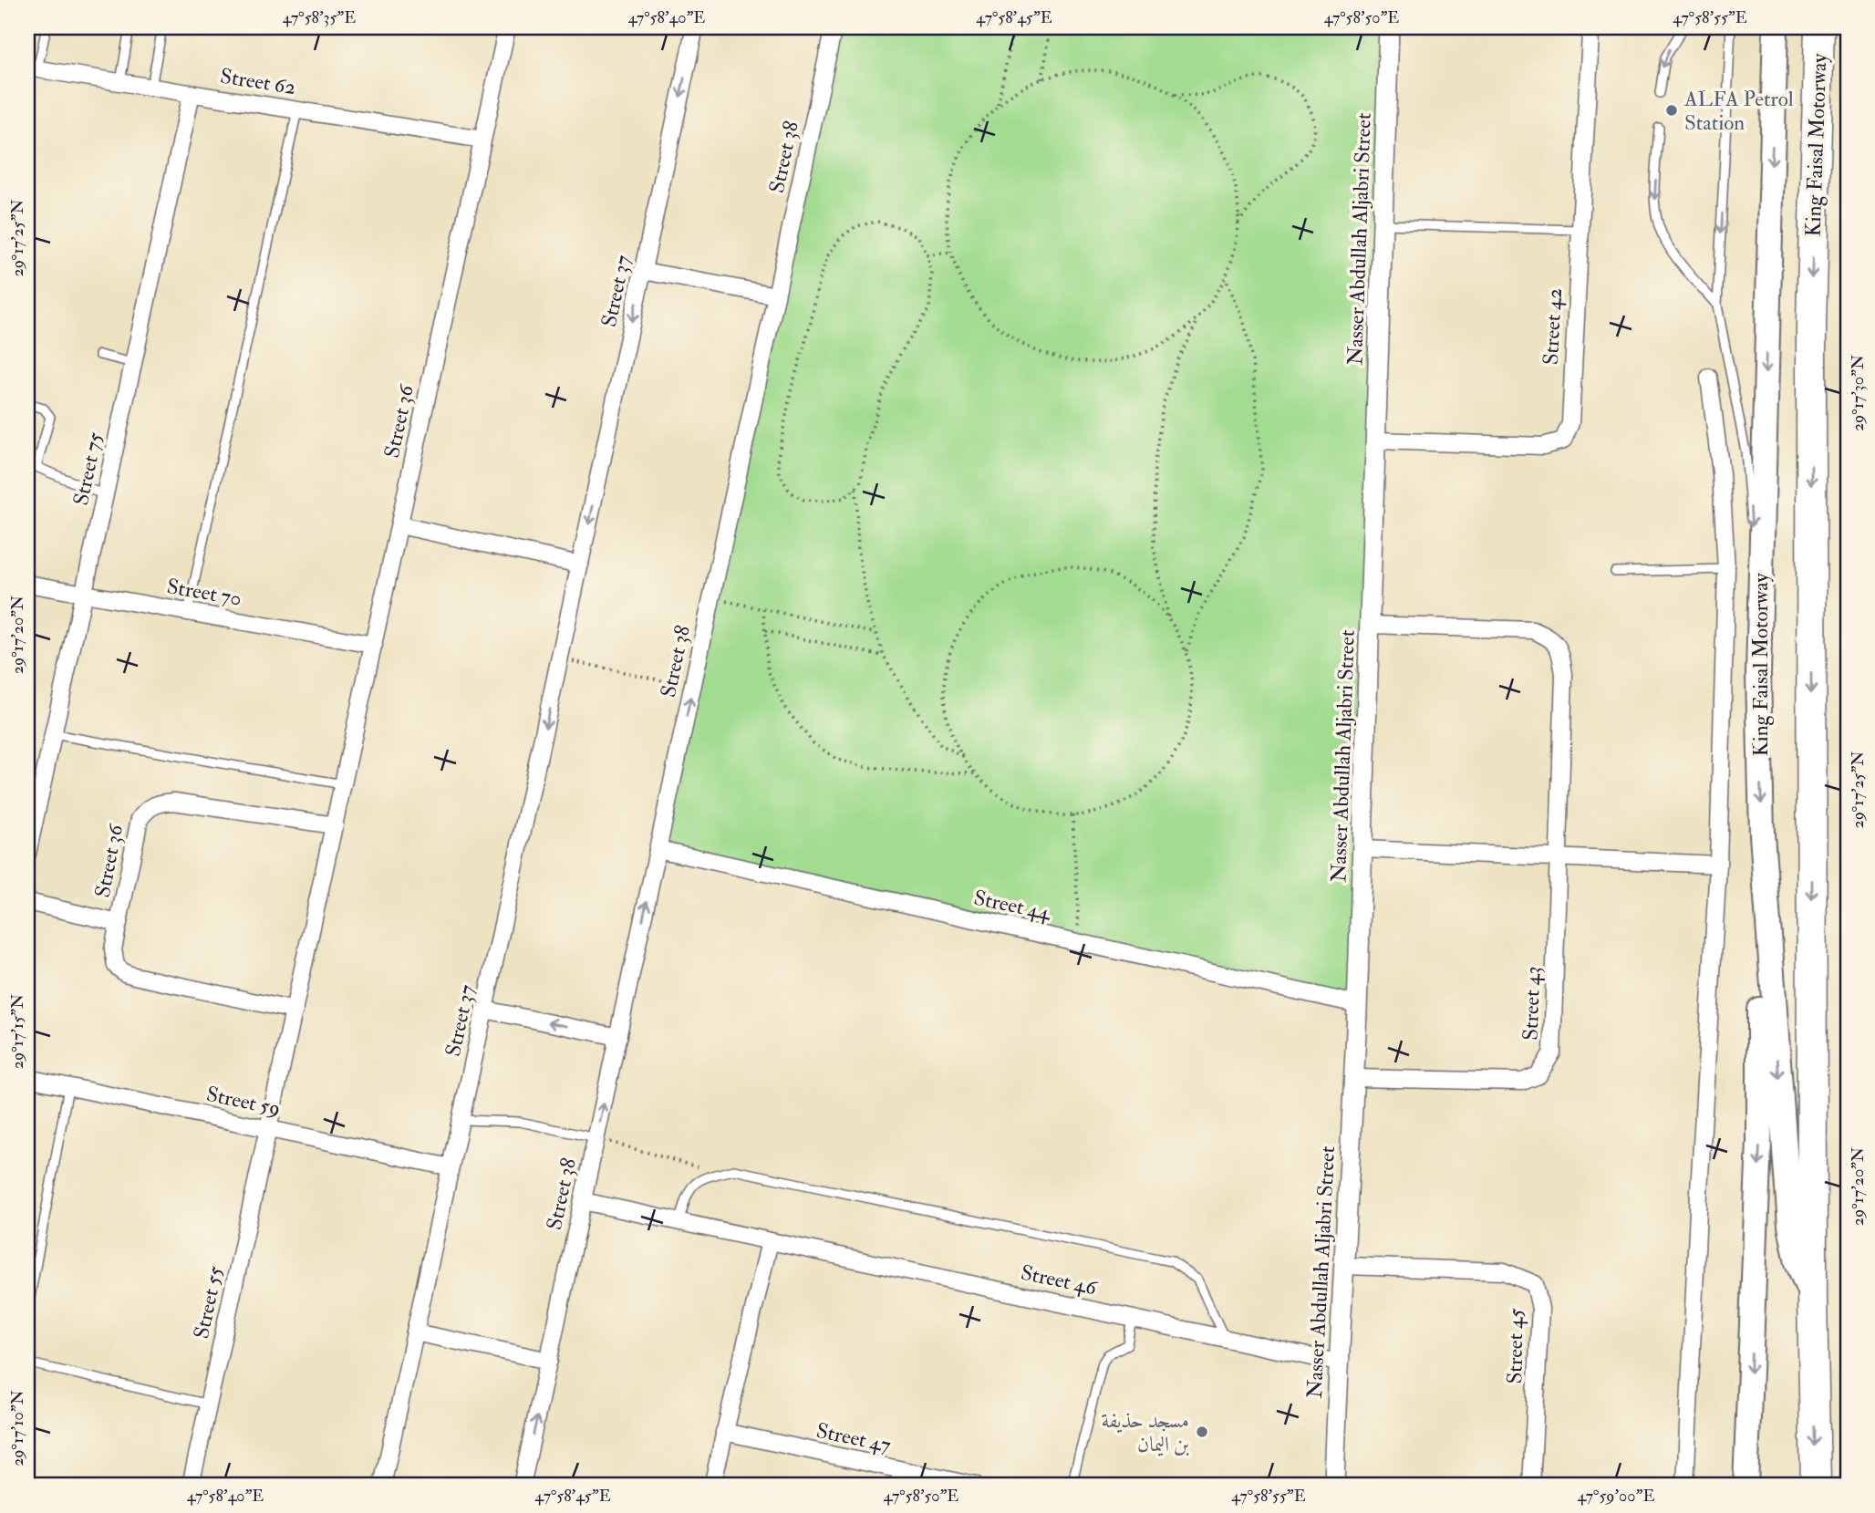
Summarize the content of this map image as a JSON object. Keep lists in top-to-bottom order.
{
  "streets": {
    "highway": ["King Faisal Motorway"],
    "street": [
      "Street 62",
      "Street 38",
      "Nasser Abdullah Aljabri Street",
      "Street 37",
      "Street 42",
      "Street 36",
      "Street 75",
      "Street 70",
      "Street 44",
      "Street 43",
      "Street 59",
      "Street 46",
      "Street 55",
      "Street 45",
      "Street 47"
    ]
  },
  "crossings": [
    ["Street 62", "Street 36"],
    ["Street 62", "Street 75"],
    ["Street 38", "Street 44"],
    ["Street 38", "Street 46"],
    ["Nasser Abdullah Aljabri Street", "Street 42"],
    ["Nasser Abdullah Aljabri Street", "Street 44"],
    ["Nasser Abdullah Aljabri Street", "Street 43"],
    ["Nasser Abdullah Aljabri Street", "Street 46"],
    ["Nasser Abdullah Aljabri Street", "Street 45"],
    ["Street 37", "Street 59"],
    ["Street 36", "Street 70"],
    ["Street 36", "Street 59"],
    ["Street 36", "Street 55"],
    ["Street 75", "Street 70"],
    ["Street 59", "Street 55"]
  ],
  "one_way": ["King Faisal Motorway", "Street 38", "Street 37"],
  "places": ["ALFA Petrol Station", "مسجد حذيفة بن اليمان"],
  "coordinates": [
    "47°58'35\"E",
    "47°58'40\"E",
    "47°58'45\"E",
    "47°58'50\"E",
    "47°58'55\"E",
    "29°17'25\"N",
    "29°17'30\"N",
    "29°17'20\"N",
    "29°17'15\"N",
    "29°17'10\"N",
    "47°59'00\"E"
  ]
}
